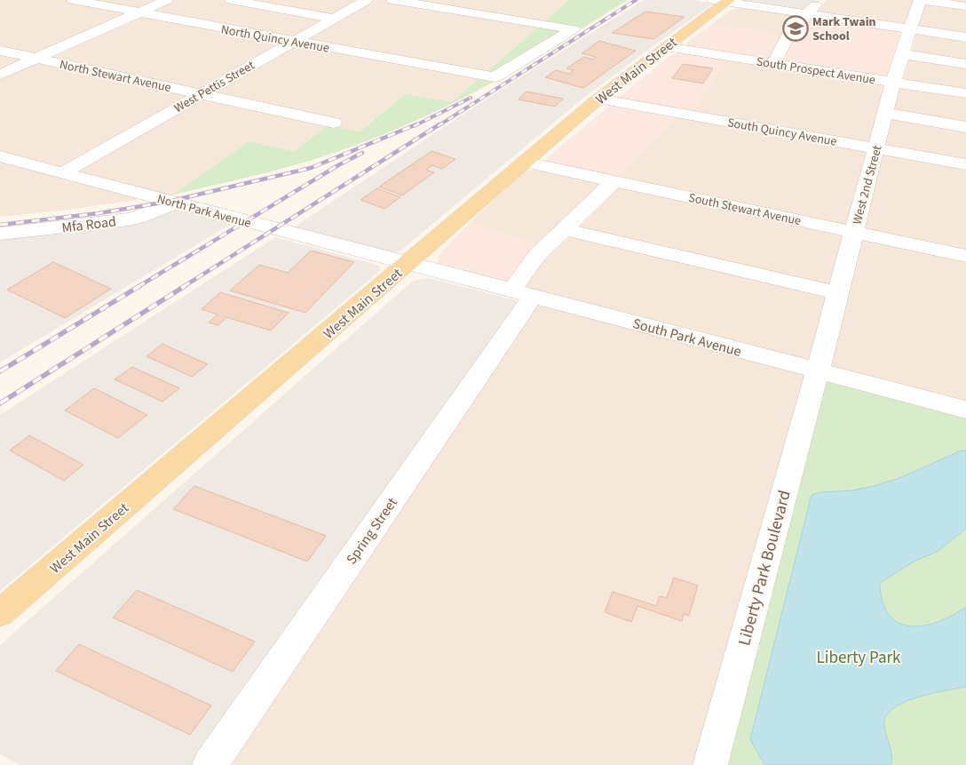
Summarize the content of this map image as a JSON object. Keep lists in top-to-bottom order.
{
  "streets": {
    "main road": ["West Main Street"],
    "street": [
      "North Quincy Avenue",
      "South Prospect Avenue",
      "North Stewart Avenue",
      "West Pettis Street",
      "South Quincy Avenue",
      "West 2nd Street",
      "South Stewart Avenue",
      "North Park Avenue",
      "Mfa Road",
      "South Park Avenue",
      "Spring Street",
      "Liberty Park Boulevard"
    ]
  },
  "crossings": [
    ["North Quincy Avenue", "West Pettis Street"],
    ["West Main Street", "South Prospect Avenue"],
    ["West Main Street", "South Quincy Avenue"],
    ["West Main Street", "South Stewart Avenue"],
    ["West Main Street", "North Park Avenue"],
    ["West Main Street", "South Park Avenue"],
    ["South Prospect Avenue", "West 2nd Street"],
    ["North Stewart Avenue", "West Pettis Street"],
    ["West Pettis Street", "North Park Avenue"],
    ["South Quincy Avenue", "West 2nd Street"],
    ["West 2nd Street", "South Stewart Avenue"],
    ["West 2nd Street", "South Park Avenue"],
    ["West 2nd Street", "Liberty Park Boulevard"],
    ["South Stewart Avenue", "Spring Street"],
    ["North Park Avenue", "Mfa Road"],
    ["North Park Avenue", "South Park Avenue"],
    ["South Park Avenue", "Spring Street"],
    ["South Park Avenue", "Liberty Park Boulevard"]
  ],
  "parks": ["Liberty Park"],
  "places": {
    "school or university": ["Mark Twain School"]
  }
}
